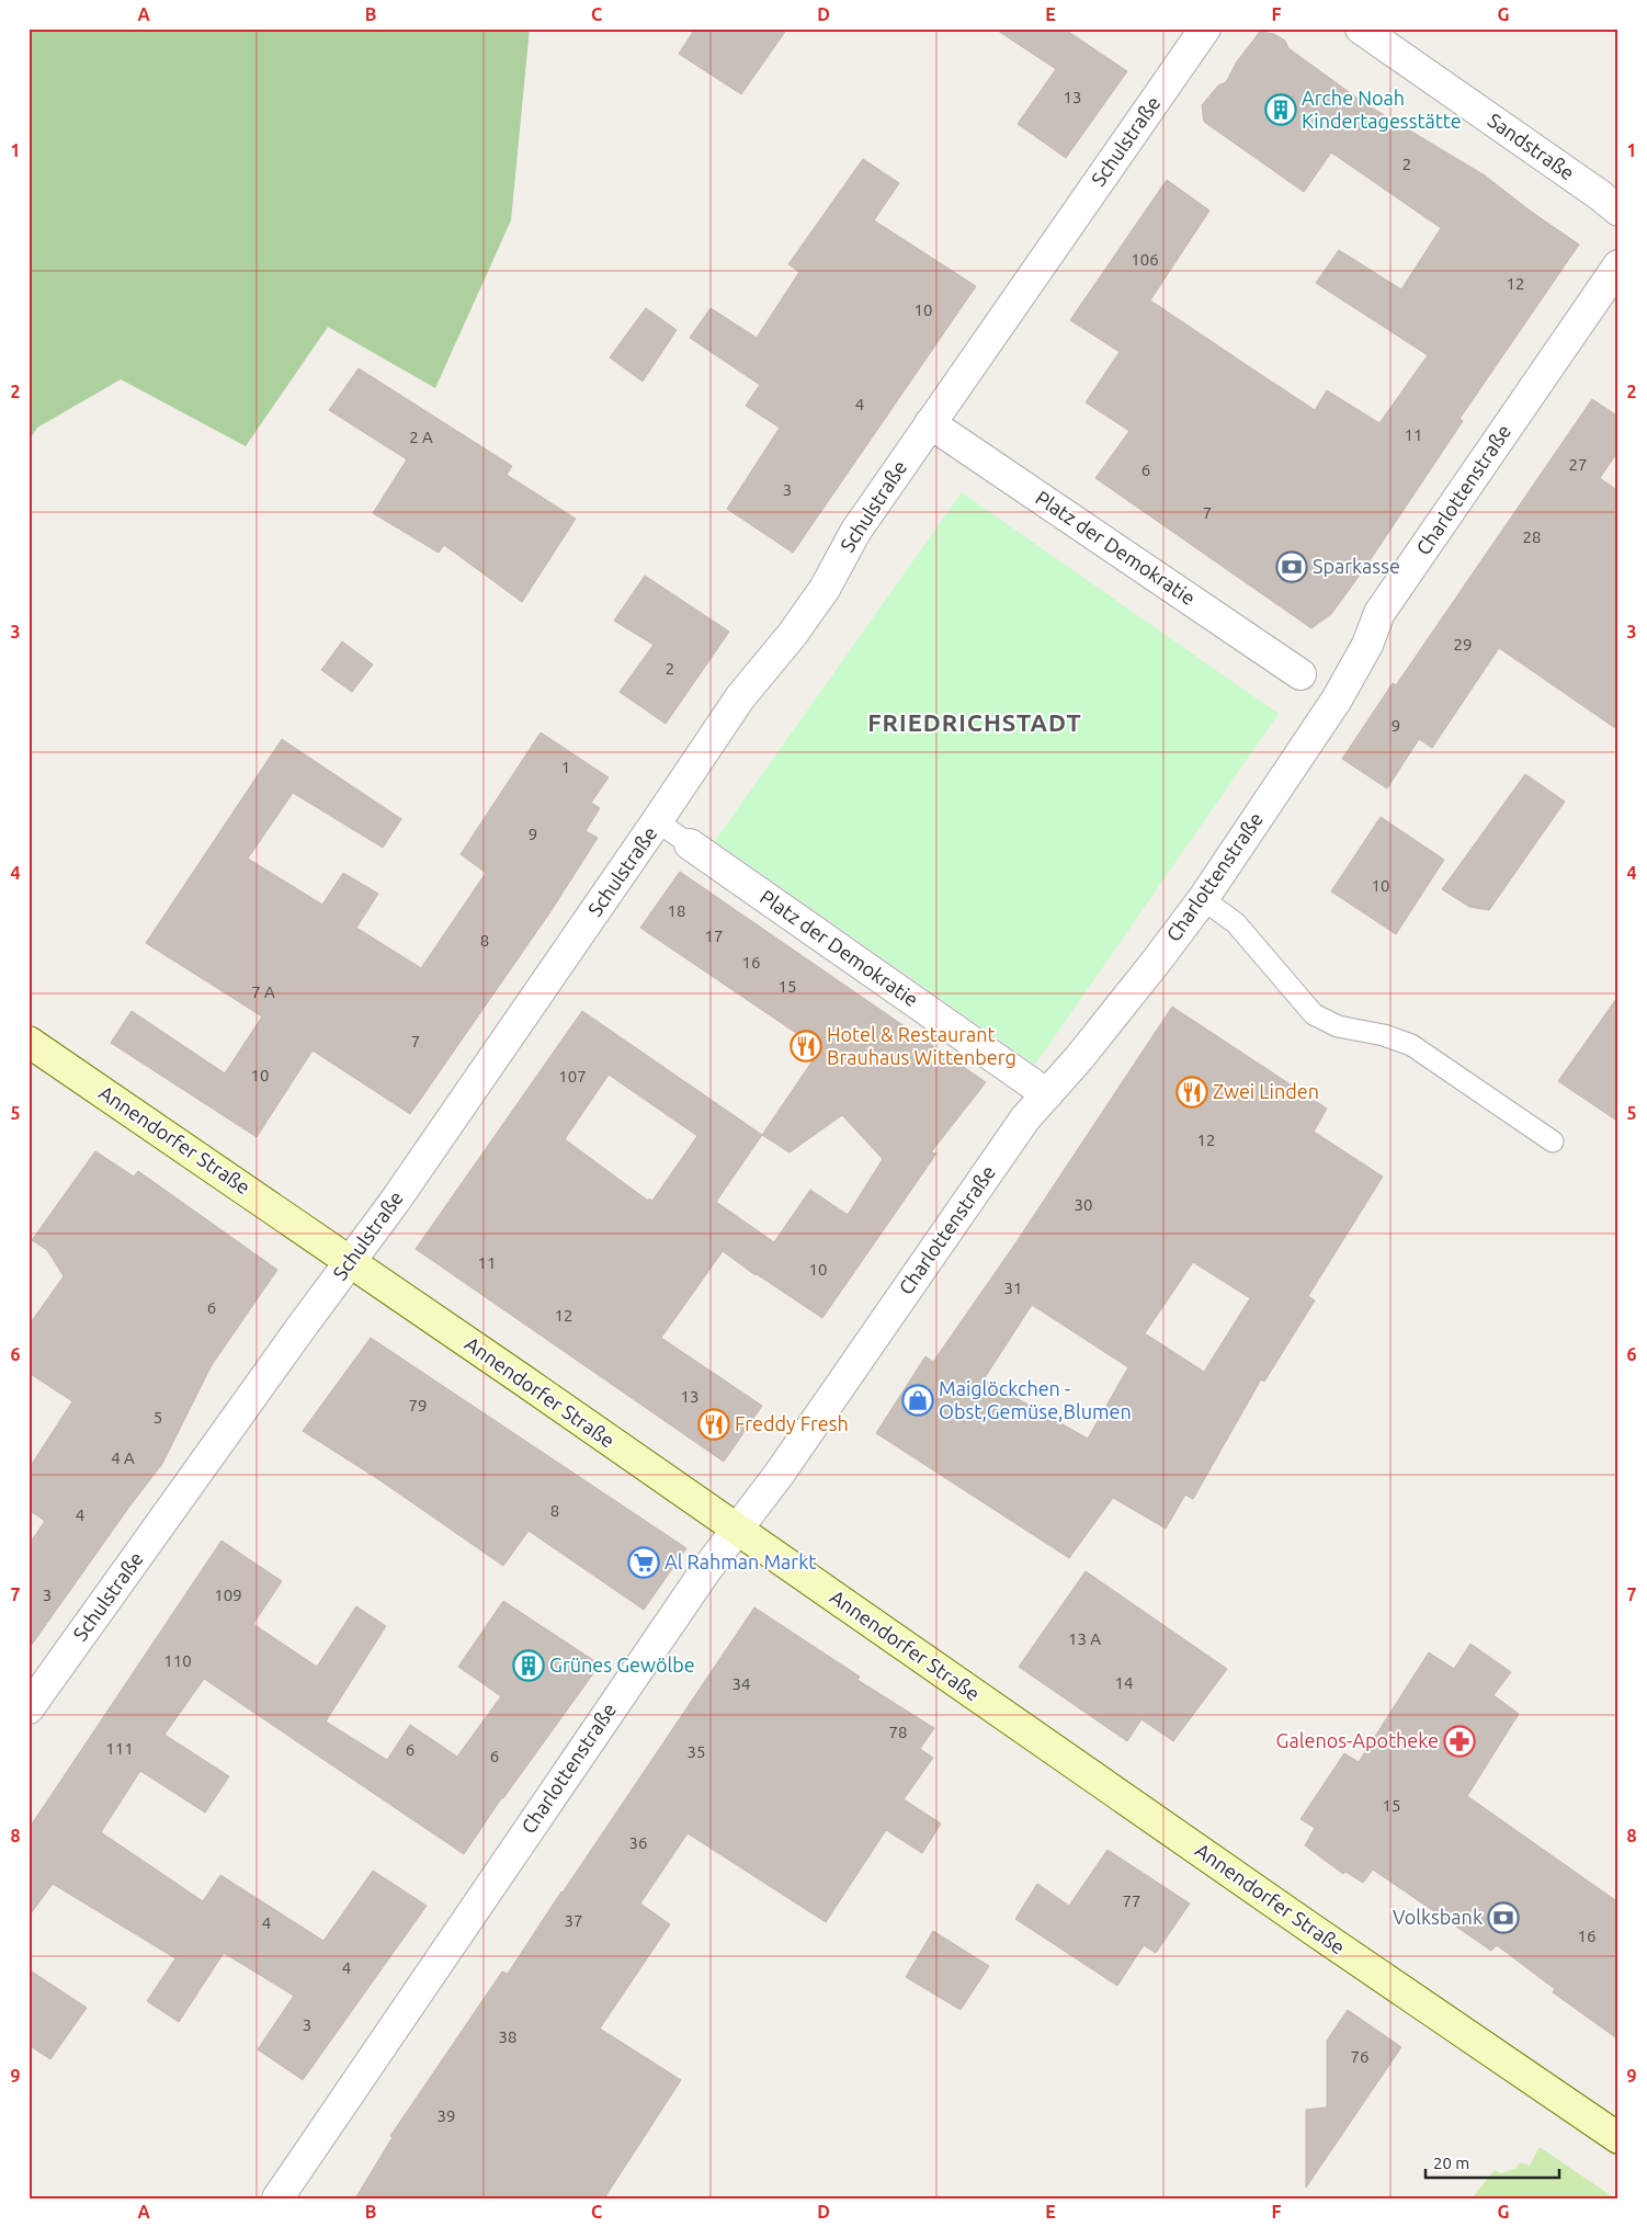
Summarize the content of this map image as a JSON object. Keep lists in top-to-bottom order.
{
  "streets": {
    "main road": ["Annendorfer Straße"],
    "street": [
      "Schulstraße",
      "Sandstraße",
      "Charlottenstraße",
      "Platz der Demokratie"
    ]
  },
  "crossings": [
    ["Schulstraße", "Platz der Demokratie"],
    ["Schulstraße", "Annendorfer Straße"],
    ["Charlottenstraße", "Platz der Demokratie"],
    ["Charlottenstraße", "Annendorfer Straße"]
  ],
  "districts": ["FRIEDRICHSTADT"],
  "places": {
    "building": ["Arche Noah Kindertagesstätte", "Grünes Gewölbe"],
    "bank": ["Sparkasse", "Volksbank"],
    "restaurant": ["Hotel & Restaurant Brauhaus Wittenberg", "Zwei Linden", "Freddy Fresh"],
    "shop": ["Maiglöckchen - Obst,Gemüse,Blumen"],
    "supermarket": ["Al Rahman Markt"],
    "pharmacy": ["Galenos-Apotheke"]
  },
  "house_numbers": [
    "13",
    "2",
    "106",
    "12",
    "10",
    "4",
    "11",
    "2 A",
    "27",
    "6",
    "3",
    "7",
    "28",
    "29",
    "2",
    "9",
    "1",
    "9",
    "10",
    "18",
    "17",
    "8",
    "16",
    "15",
    "7 A",
    "7",
    "10",
    "107",
    "12",
    "30",
    "11",
    "10",
    "31",
    "6",
    "12",
    "13",
    "79",
    "5",
    "4 A",
    "8",
    "4",
    "3",
    "109",
    "13 A",
    "110",
    "14",
    "34",
    "78",
    "111",
    "6",
    "35",
    "6",
    "15",
    "36",
    "77",
    "37",
    "4",
    "16",
    "4",
    "3",
    "38",
    "76",
    "39"
  ],
  "scale_bar": "20 m",
  "grid": {
    "columns": [
      "A",
      "B",
      "C",
      "D",
      "E",
      "F",
      "G"
    ],
    "rows": [
      "1",
      "2",
      "3",
      "4",
      "5",
      "6",
      "7",
      "8",
      "9"
    ]
  }
}
